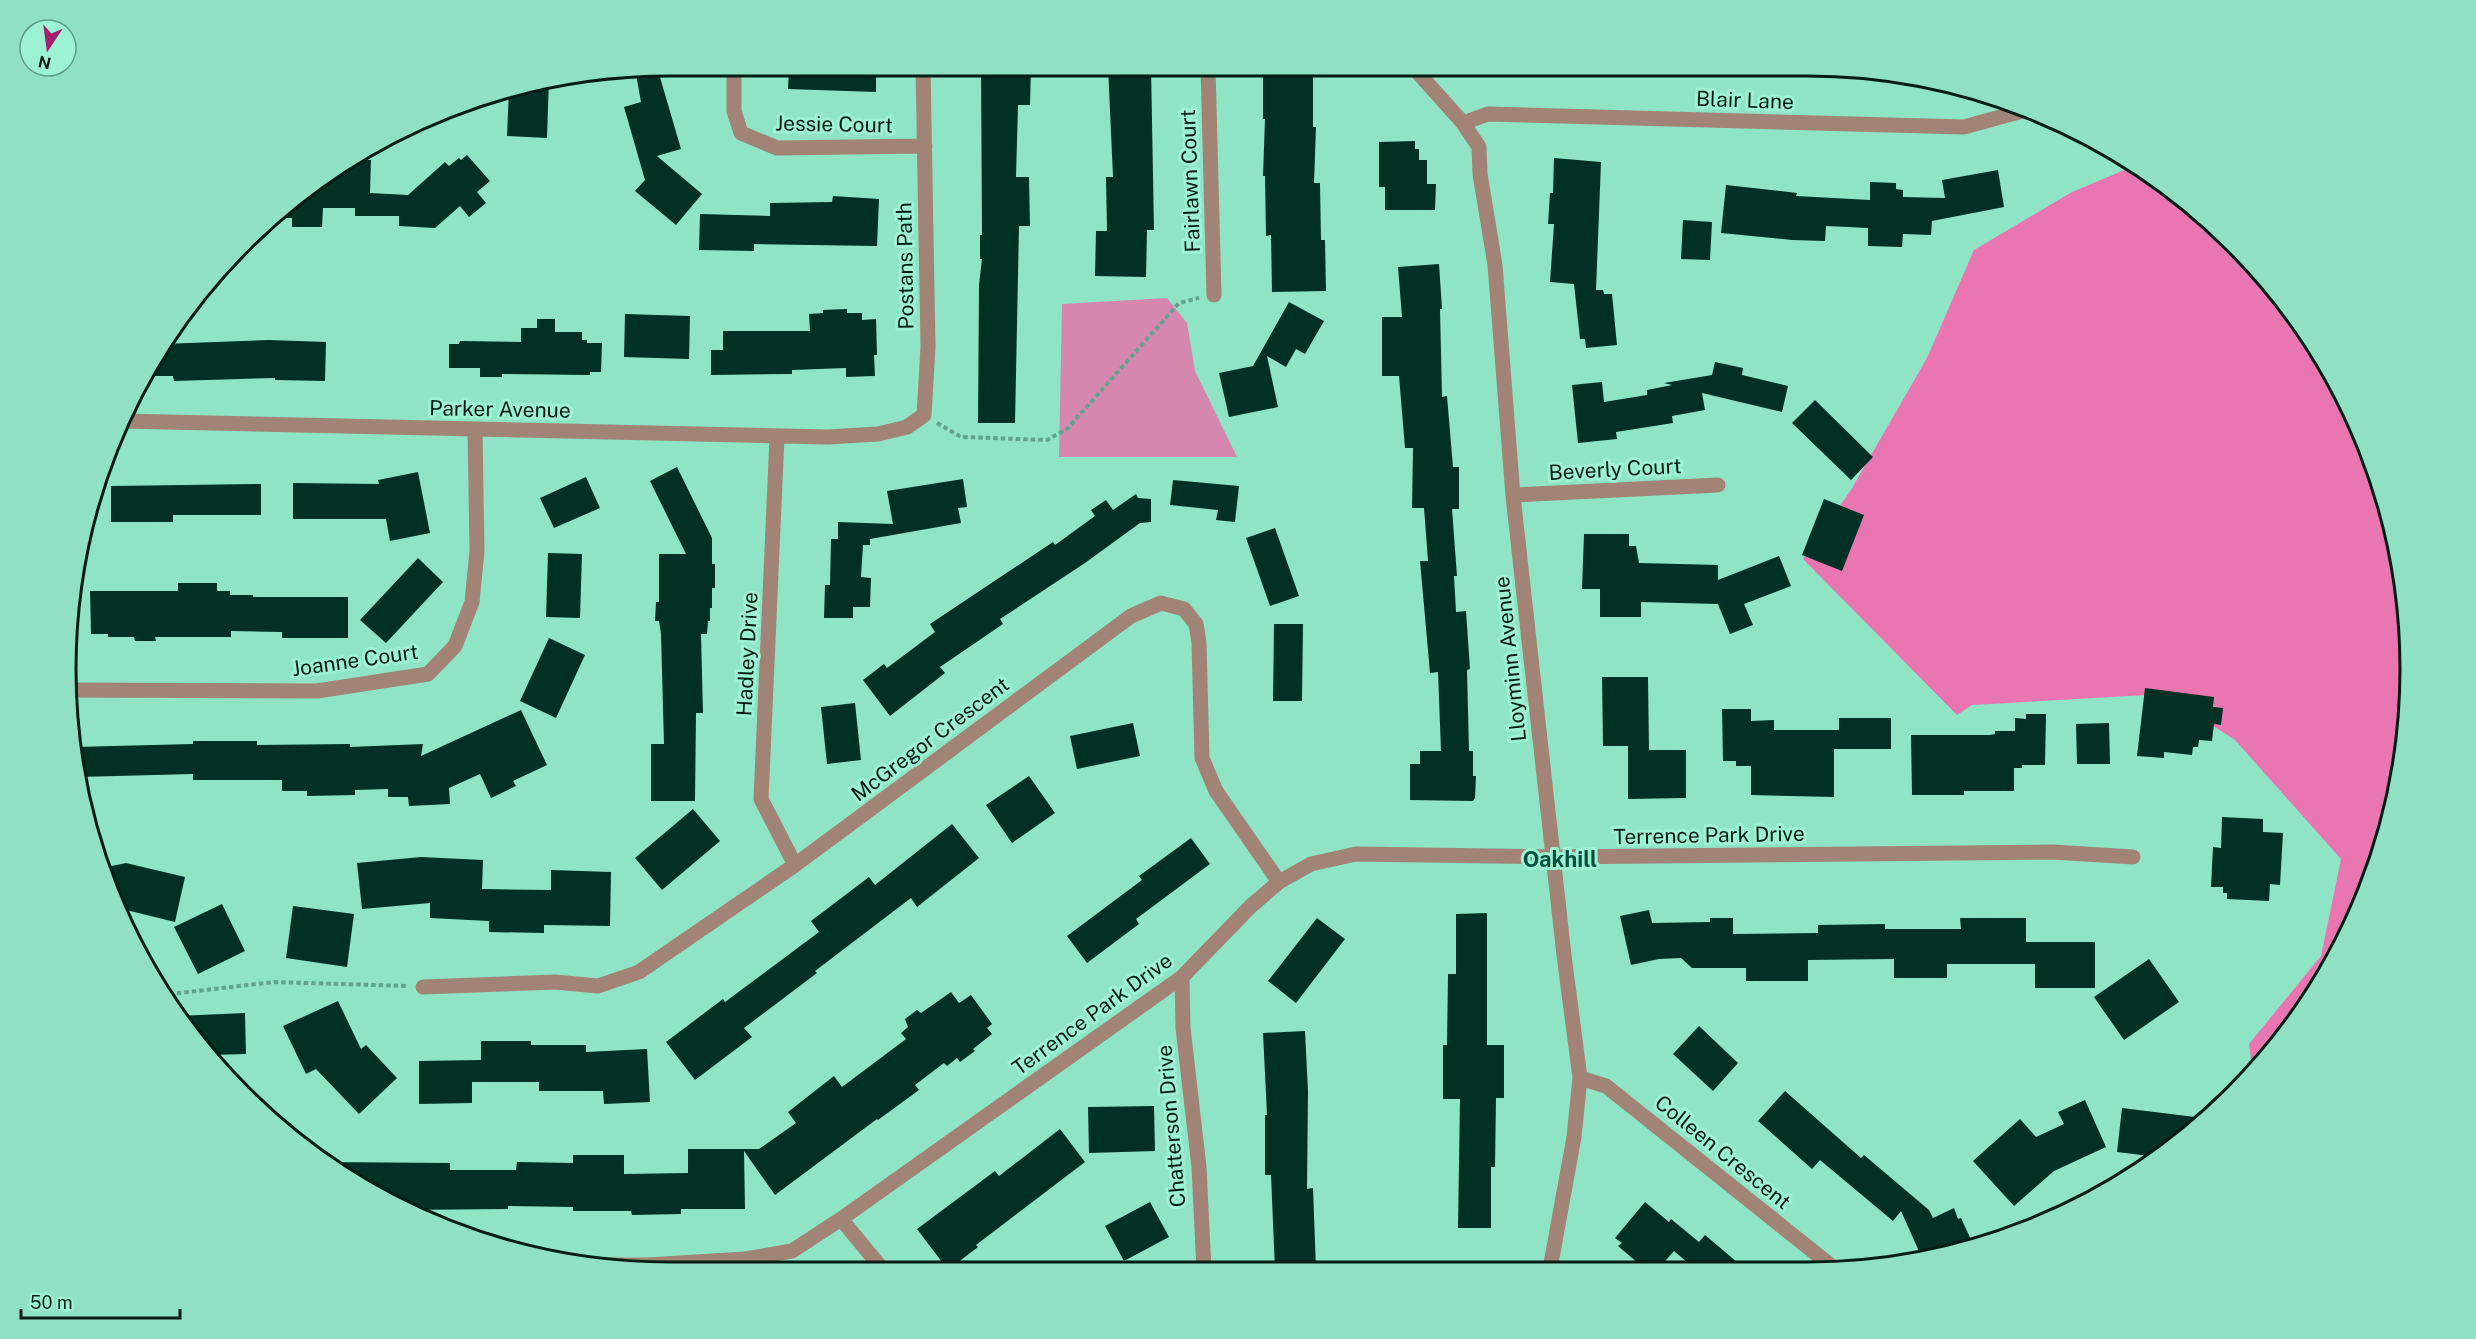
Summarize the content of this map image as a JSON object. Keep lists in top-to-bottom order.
{
  "streets": {
    "street": [
      "Blair Lane",
      "Jessie Court",
      "Fairlawn Court",
      "Postans Path",
      "Parker Avenue",
      "Beverly Court",
      "Hadley Drive",
      "Lloyminn Avenue",
      "Joanne Court",
      "McGregor Crescent",
      "Terrence Park Drive",
      "Chatterson Drive",
      "Colleen Crescent"
    ]
  },
  "crossings": [
    ["Blair Lane", "Lloyminn Avenue"],
    ["Jessie Court", "Postans Path"],
    ["Postans Path", "Parker Avenue"],
    ["Parker Avenue", "Hadley Drive"],
    ["Parker Avenue", "Joanne Court"],
    ["Beverly Court", "Lloyminn Avenue"],
    ["Hadley Drive", "McGregor Crescent"],
    ["Lloyminn Avenue", "Terrence Park Drive"],
    ["Lloyminn Avenue", "Colleen Crescent"],
    ["McGregor Crescent", "Terrence Park Drive"],
    ["Terrence Park Drive", "Chatterson Drive"]
  ],
  "districts": ["Oakhill"],
  "scale_bar": "50 m",
  "north": "bottom"
}
